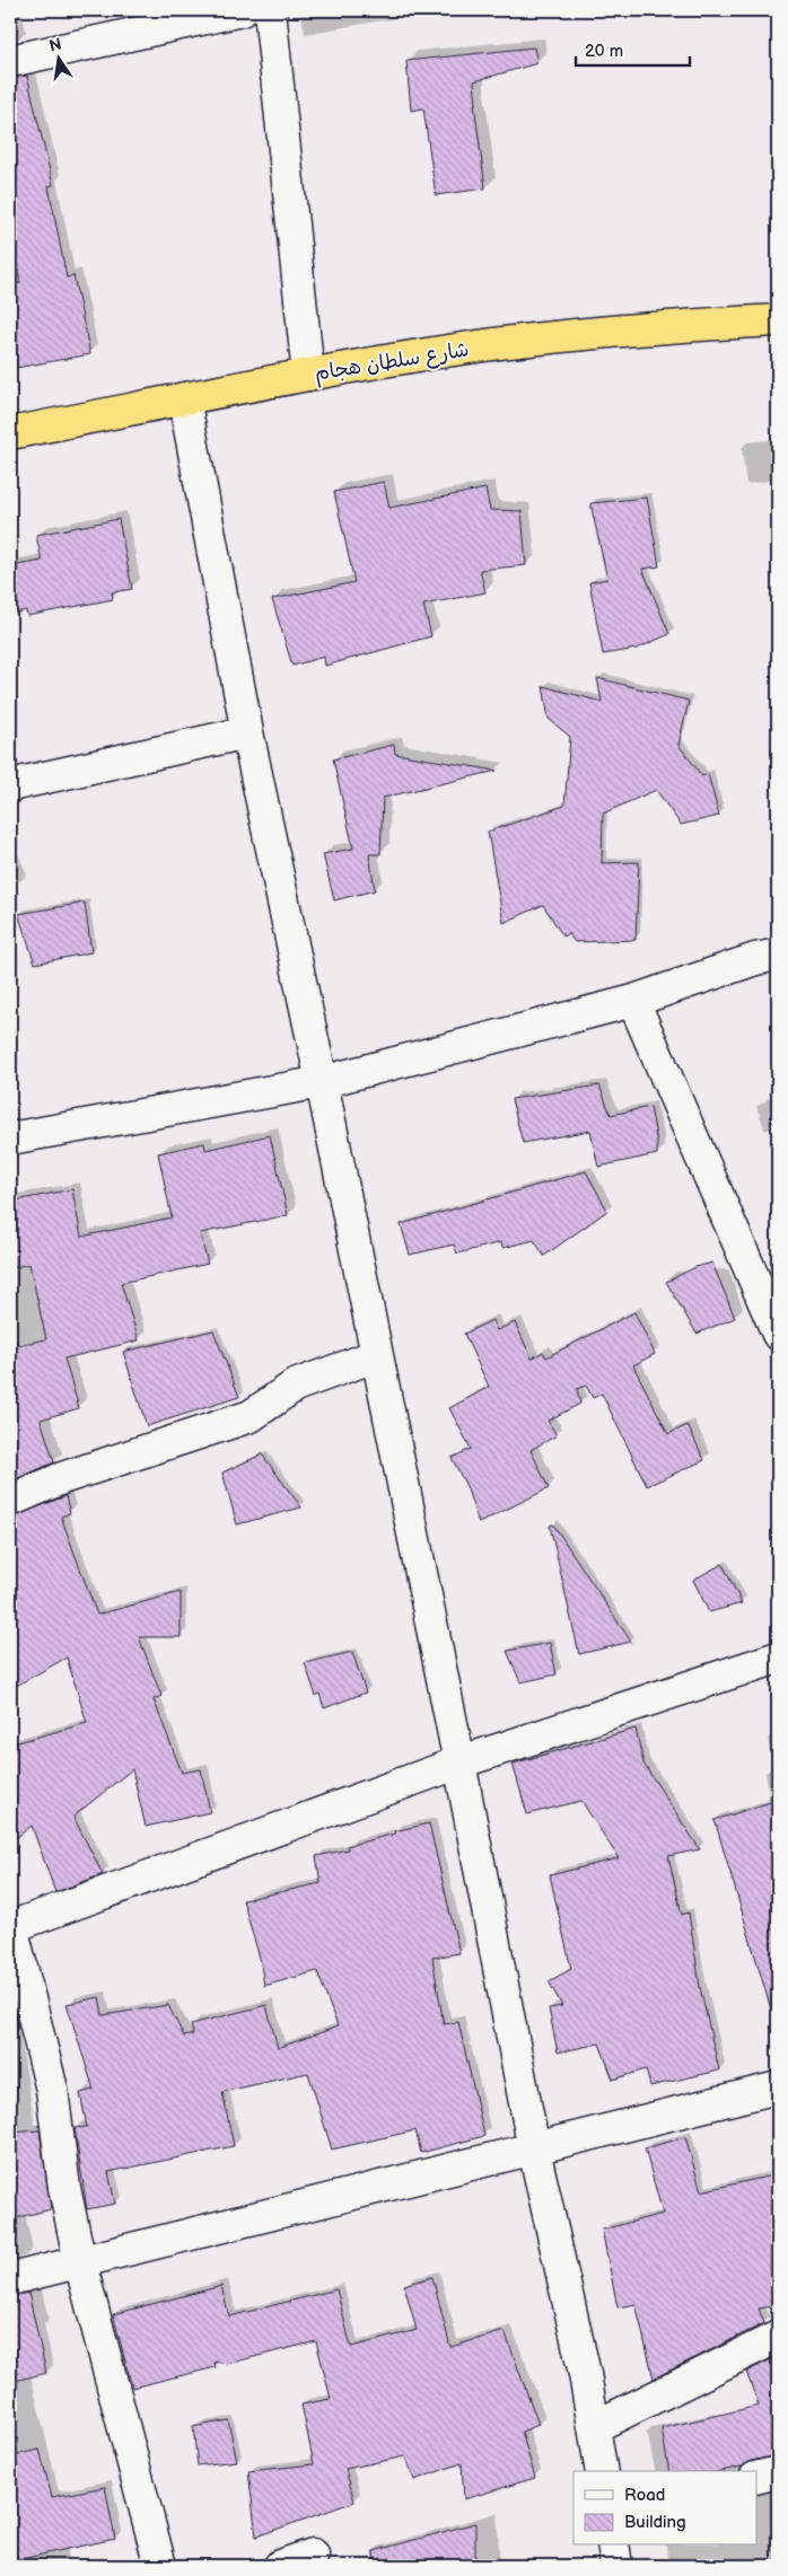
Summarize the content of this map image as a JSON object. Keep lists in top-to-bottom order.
{
  "streets": {
    "highway": ["شارع سلطان هجام"]
  },
  "legend": ["Road", "Building"],
  "scale_bar": "20 m",
  "north": "top"
}
